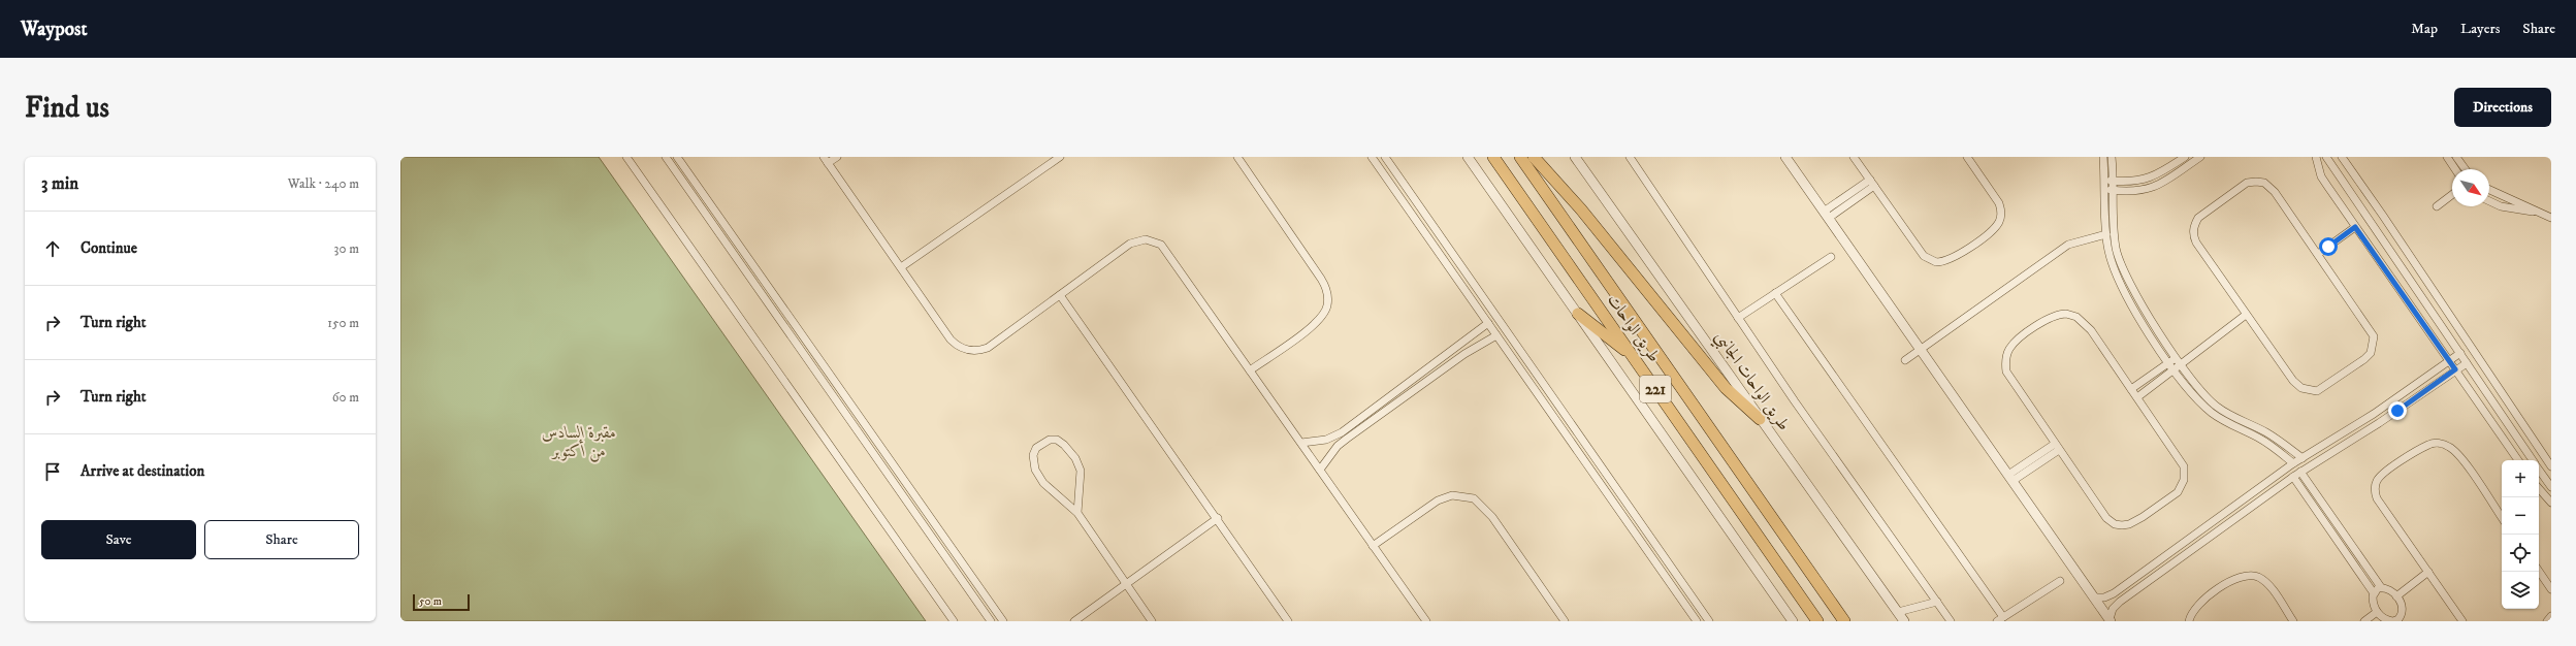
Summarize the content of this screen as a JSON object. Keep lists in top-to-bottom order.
{
  "streets": {
    "highway": ["طريق الواحات", "221"],
    "street": ["طريق الواحات الجانبي"]
  },
  "parks": ["مقبرة السادس من أكتوبر"],
  "scale_bar": "50 m",
  "north": "bottom right",
  "page": {
    "header": "Waypost",
    "nav": ["Map", "Layers", "Share"],
    "buttons": [
      "Directions",
      ["Save", "Share"]
    ],
    "title": "Find us",
    "heading": ["3 min", "Walk · 240 m"],
    "list": [
      ["Continue", "30 m"],
      ["Turn right", "150 m"],
      ["Turn right", "60 m"],
      "Arrive at destination"
    ],
    "map_buttons": ["+", "−"],
    "scale": "50 m"
  }
}
